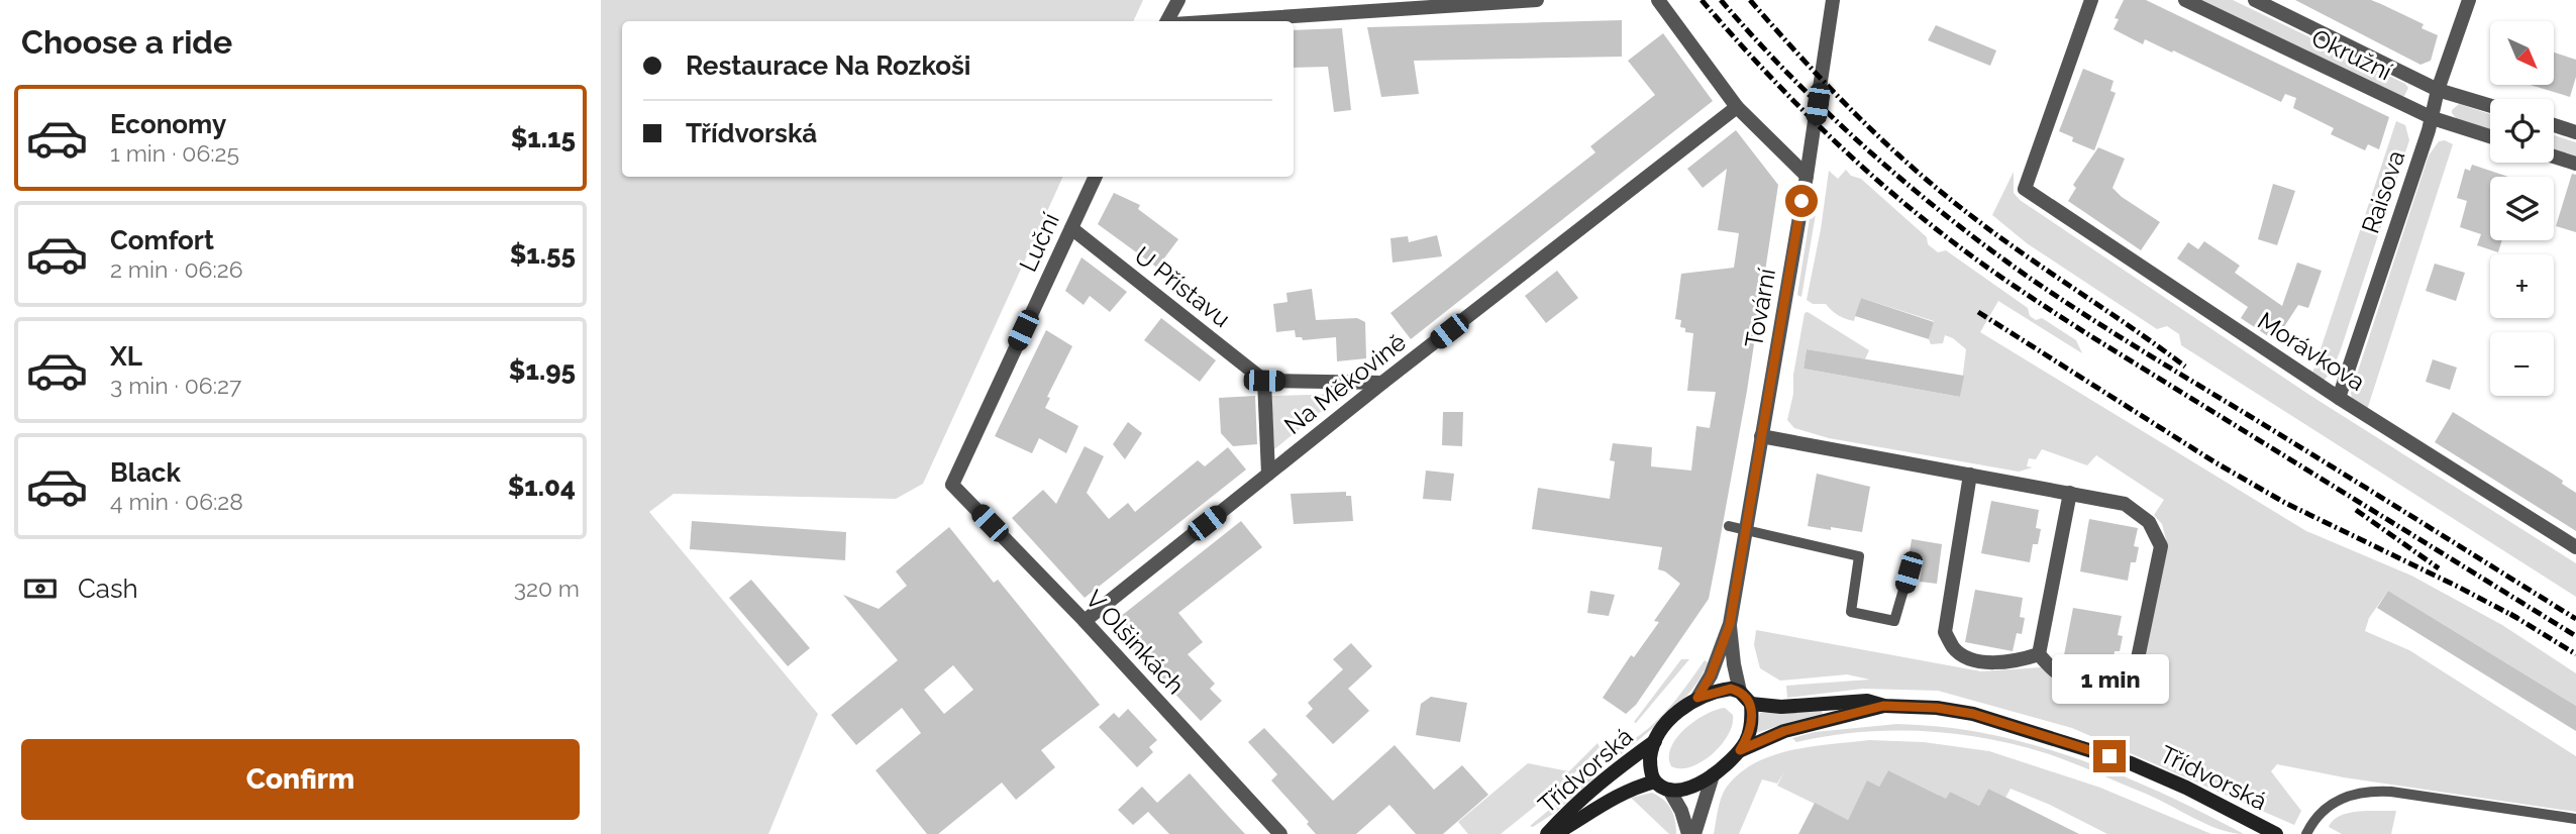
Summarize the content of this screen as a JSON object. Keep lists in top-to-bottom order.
{
  "streets": {
    "main road": ["Třídvorská"],
    "street": [
      "Okružní",
      "Raisova",
      "Luční",
      "U Přístavu",
      "Tovární",
      "Morávkova",
      "Na Měkovině",
      "V Olšinkách"
    ]
  },
  "crossings": [
    ["Okružní", "Raisova"],
    ["Raisova", "Morávkova"],
    ["Luční", "U Přístavu"],
    ["Luční", "V Olšinkách"],
    ["Tovární", "Třídvorská"],
    ["Na Měkovině", "V Olšinkách"]
  ],
  "north": "bottom right",
  "page": {
    "heading": "Choose a ride",
    "map_buttons": ["+", "−"],
    "banner": ["Restaurace Na Rozkoši", "Třídvorská"],
    "list": [
      {
        "name": "Economy",
        "note": "1 min · 06:25",
        "value": "$1.15"
      },
      {
        "name": "Comfort",
        "note": "2 min · 06:26",
        "value": "$1.55"
      },
      {
        "name": "XL",
        "note": "3 min · 06:27",
        "value": "$1.95"
      },
      {
        "name": "Black",
        "note": "4 min · 06:28",
        "value": "$1.04"
      }
    ],
    "pay": ["Cash", "320 m"],
    "bubble": "1 min",
    "buttons": "Confirm"
  }
}
